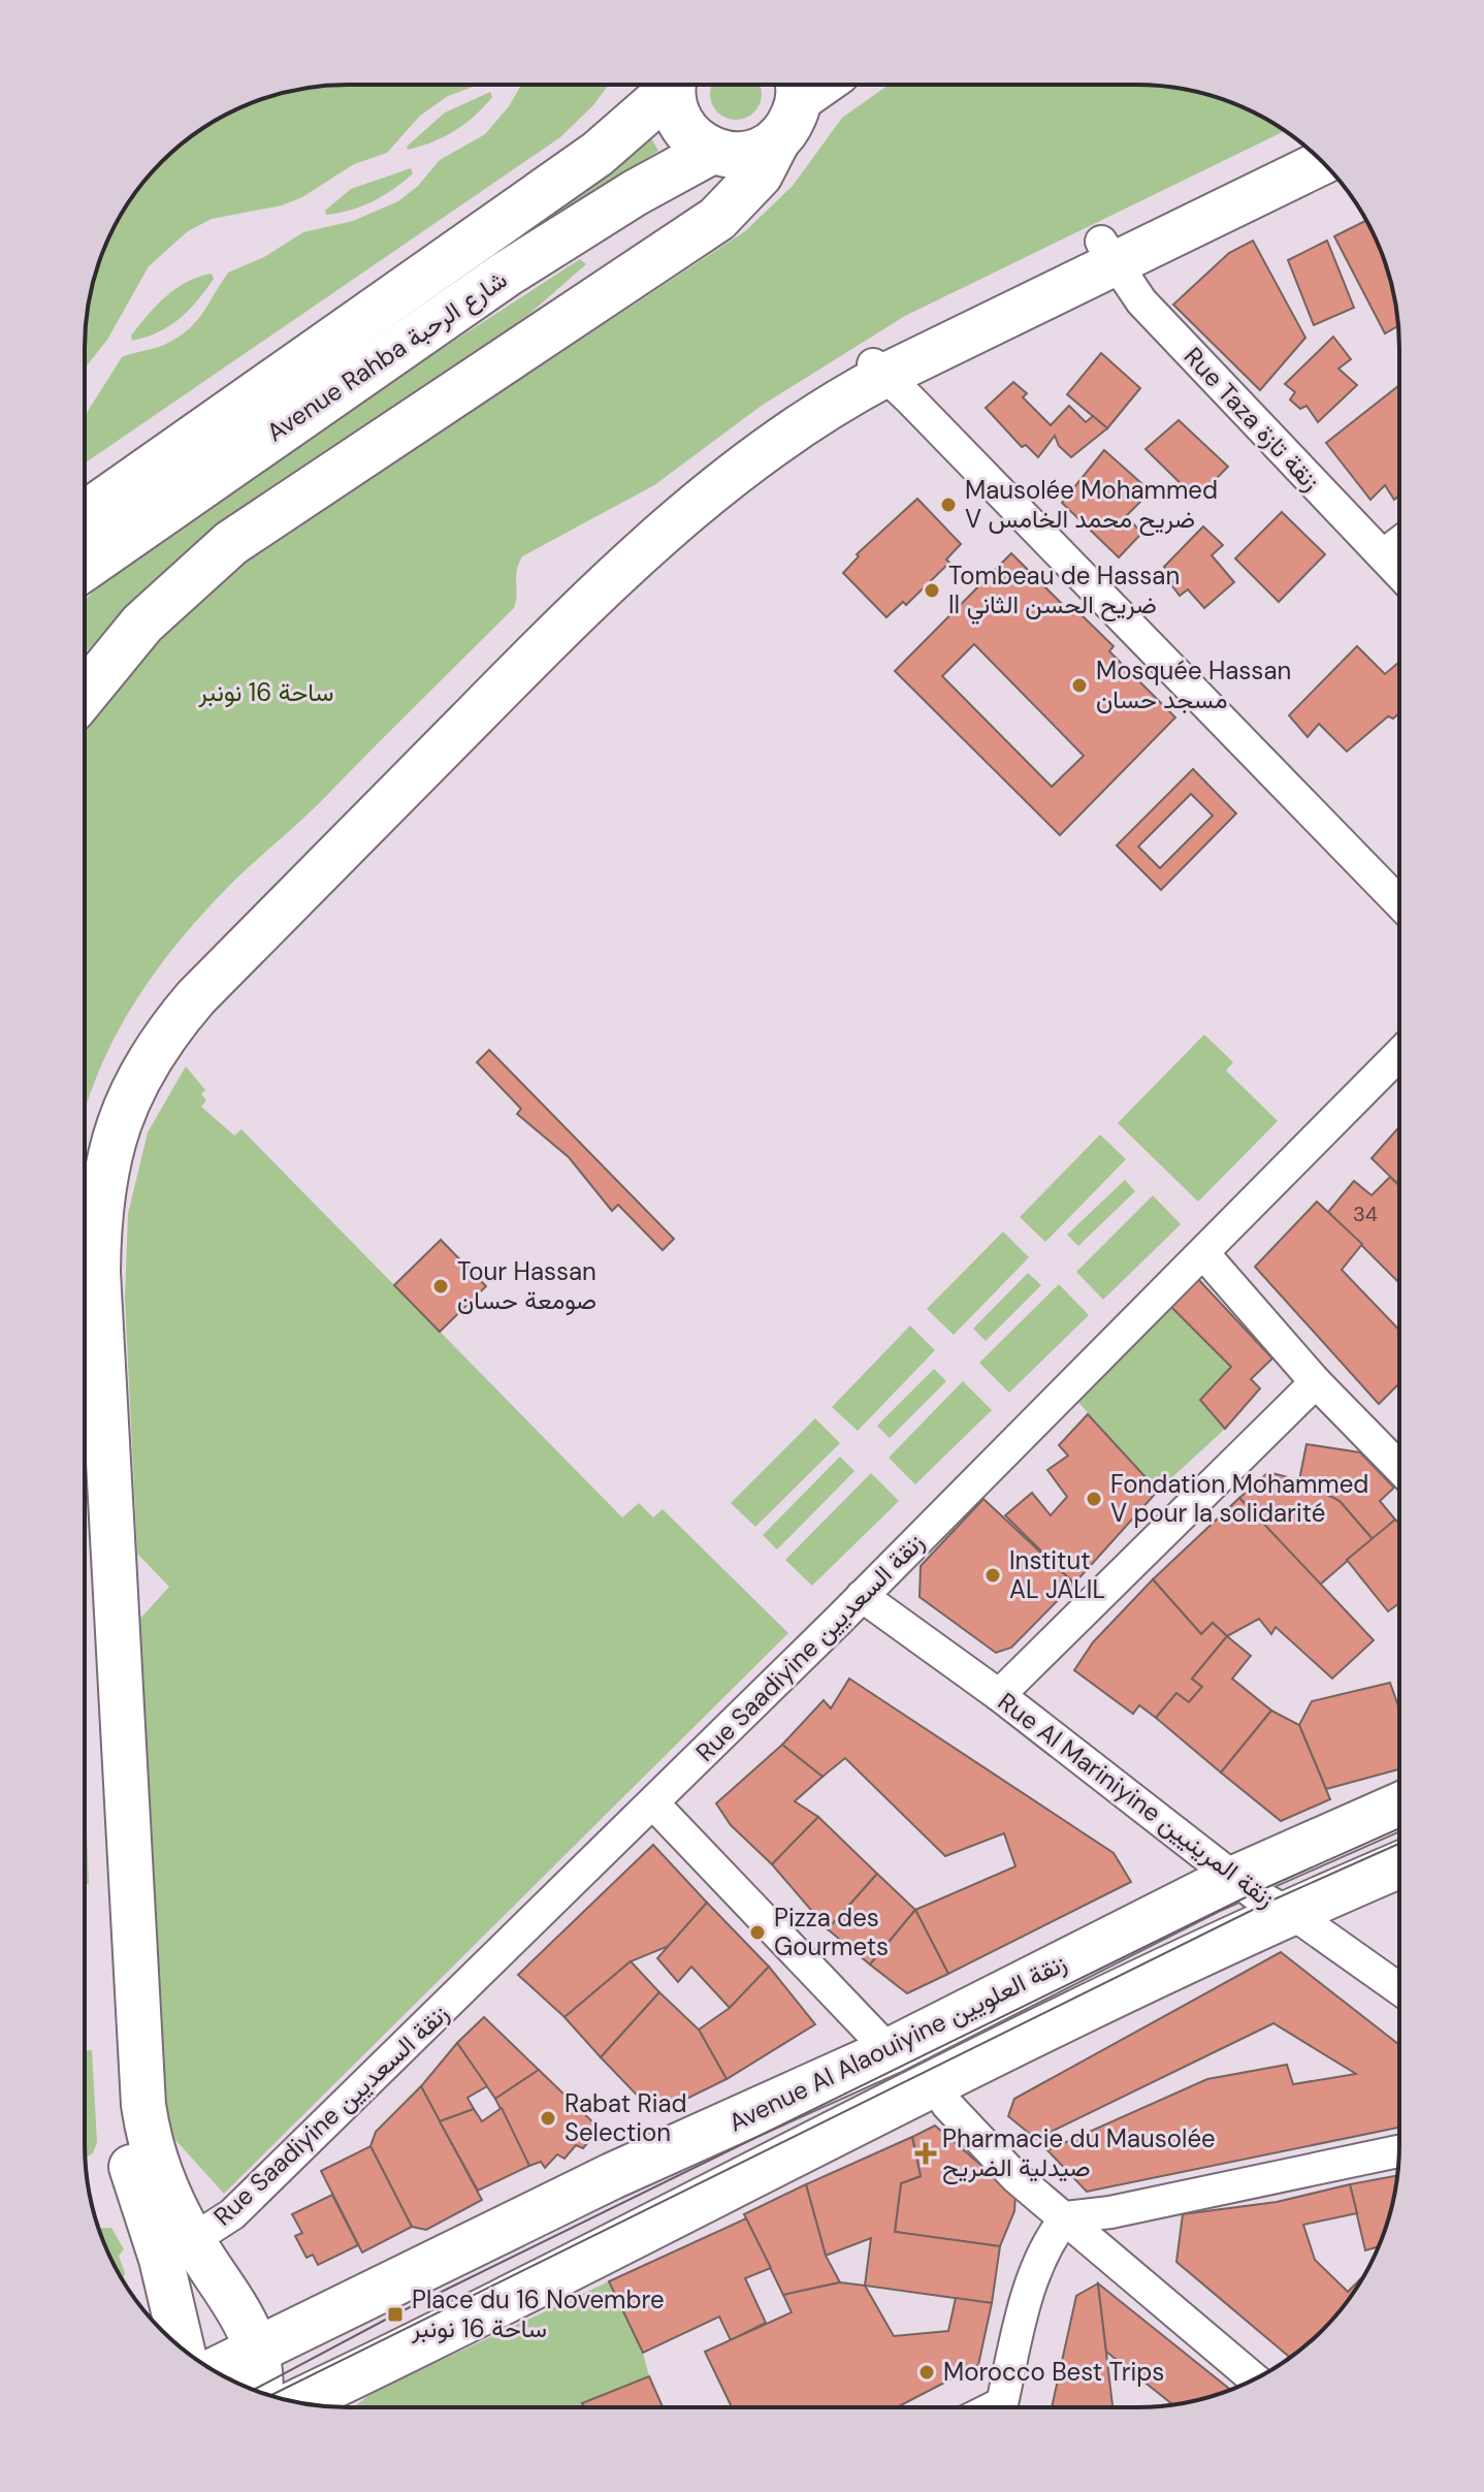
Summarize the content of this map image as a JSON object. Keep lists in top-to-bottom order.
{
  "streets": {
    "main road": ["Avenue Rahba شارع الرحبة", "Avenue Al Alaouiyine زنقة العلويين"],
    "street": ["Rue Taza زنقة تازة", "Rue Saadiyine زنقة السعديين", "Rue Al Mariniyine زنقة المرينيين"]
  },
  "crossings": [
    ["Rue Saadiyine زنقة السعديين", "Rue Al Mariniyine زنقة المرينيين"],
    ["Rue Al Mariniyine زنقة المرينيين", "Avenue Al Alaouiyine زنقة العلويين"]
  ],
  "parks": ["ساحة 16 نونبر"],
  "places": {
    "other": [
      "Mausolée Mohammed V ضريح محمد الخامس",
      "Tombeau de Hassan II ضريح الحسن الثاني",
      "Mosquée Hassan مسجد حسان",
      "Tour Hassan صومعة حسان",
      "Fondation Mohammed V pour la solidarité",
      "Institut AL JALIL",
      "Pizza des Gourmets",
      "Rabat Riad Selection",
      "Morocco Best Trips"
    ],
    "health": ["Pharmacie du Mausolée صيدلية الضريح"],
    "transit": ["Place du 16 Novembre ساحة 16 نونبر"]
  },
  "house_numbers": ["34"]
}
